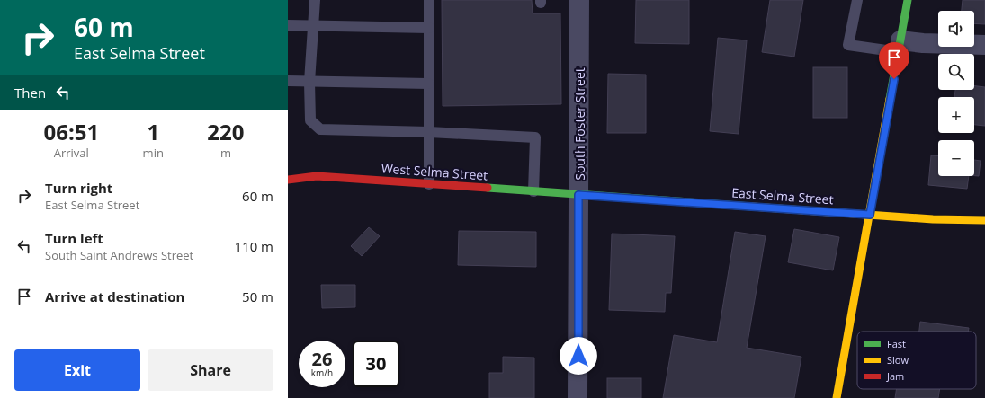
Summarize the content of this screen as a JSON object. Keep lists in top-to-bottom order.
{
  "streets": {
    "street": ["South Foster Street", "West Selma Street", "East Selma Street"]
  },
  "crossings": [
    ["South Foster Street", "West Selma Street"],
    ["South Foster Street", "East Selma Street"],
    ["West Selma Street", "East Selma Street"]
  ],
  "legend": ["Fast", "Slow", "Jam"],
  "page": {
    "turn": ["60 m", "East Selma Street"],
    "map_buttons": ["+", "−"],
    "then": "Then",
    "eta": [
      "06:51",
      "Arrival",
      "1",
      "min",
      "220",
      "m"
    ],
    "list": [
      {
        "name": "Turn right",
        "note": "East Selma Street",
        "value": "60 m"
      },
      {
        "name": "Turn left",
        "note": "South Saint Andrews Street",
        "value": "110 m"
      },
      {
        "name": "Arrive at destination",
        "value": "50 m"
      }
    ],
    "speed": "26 km/h",
    "limit": "30",
    "buttons": ["Exit", "Share"]
  }
}
